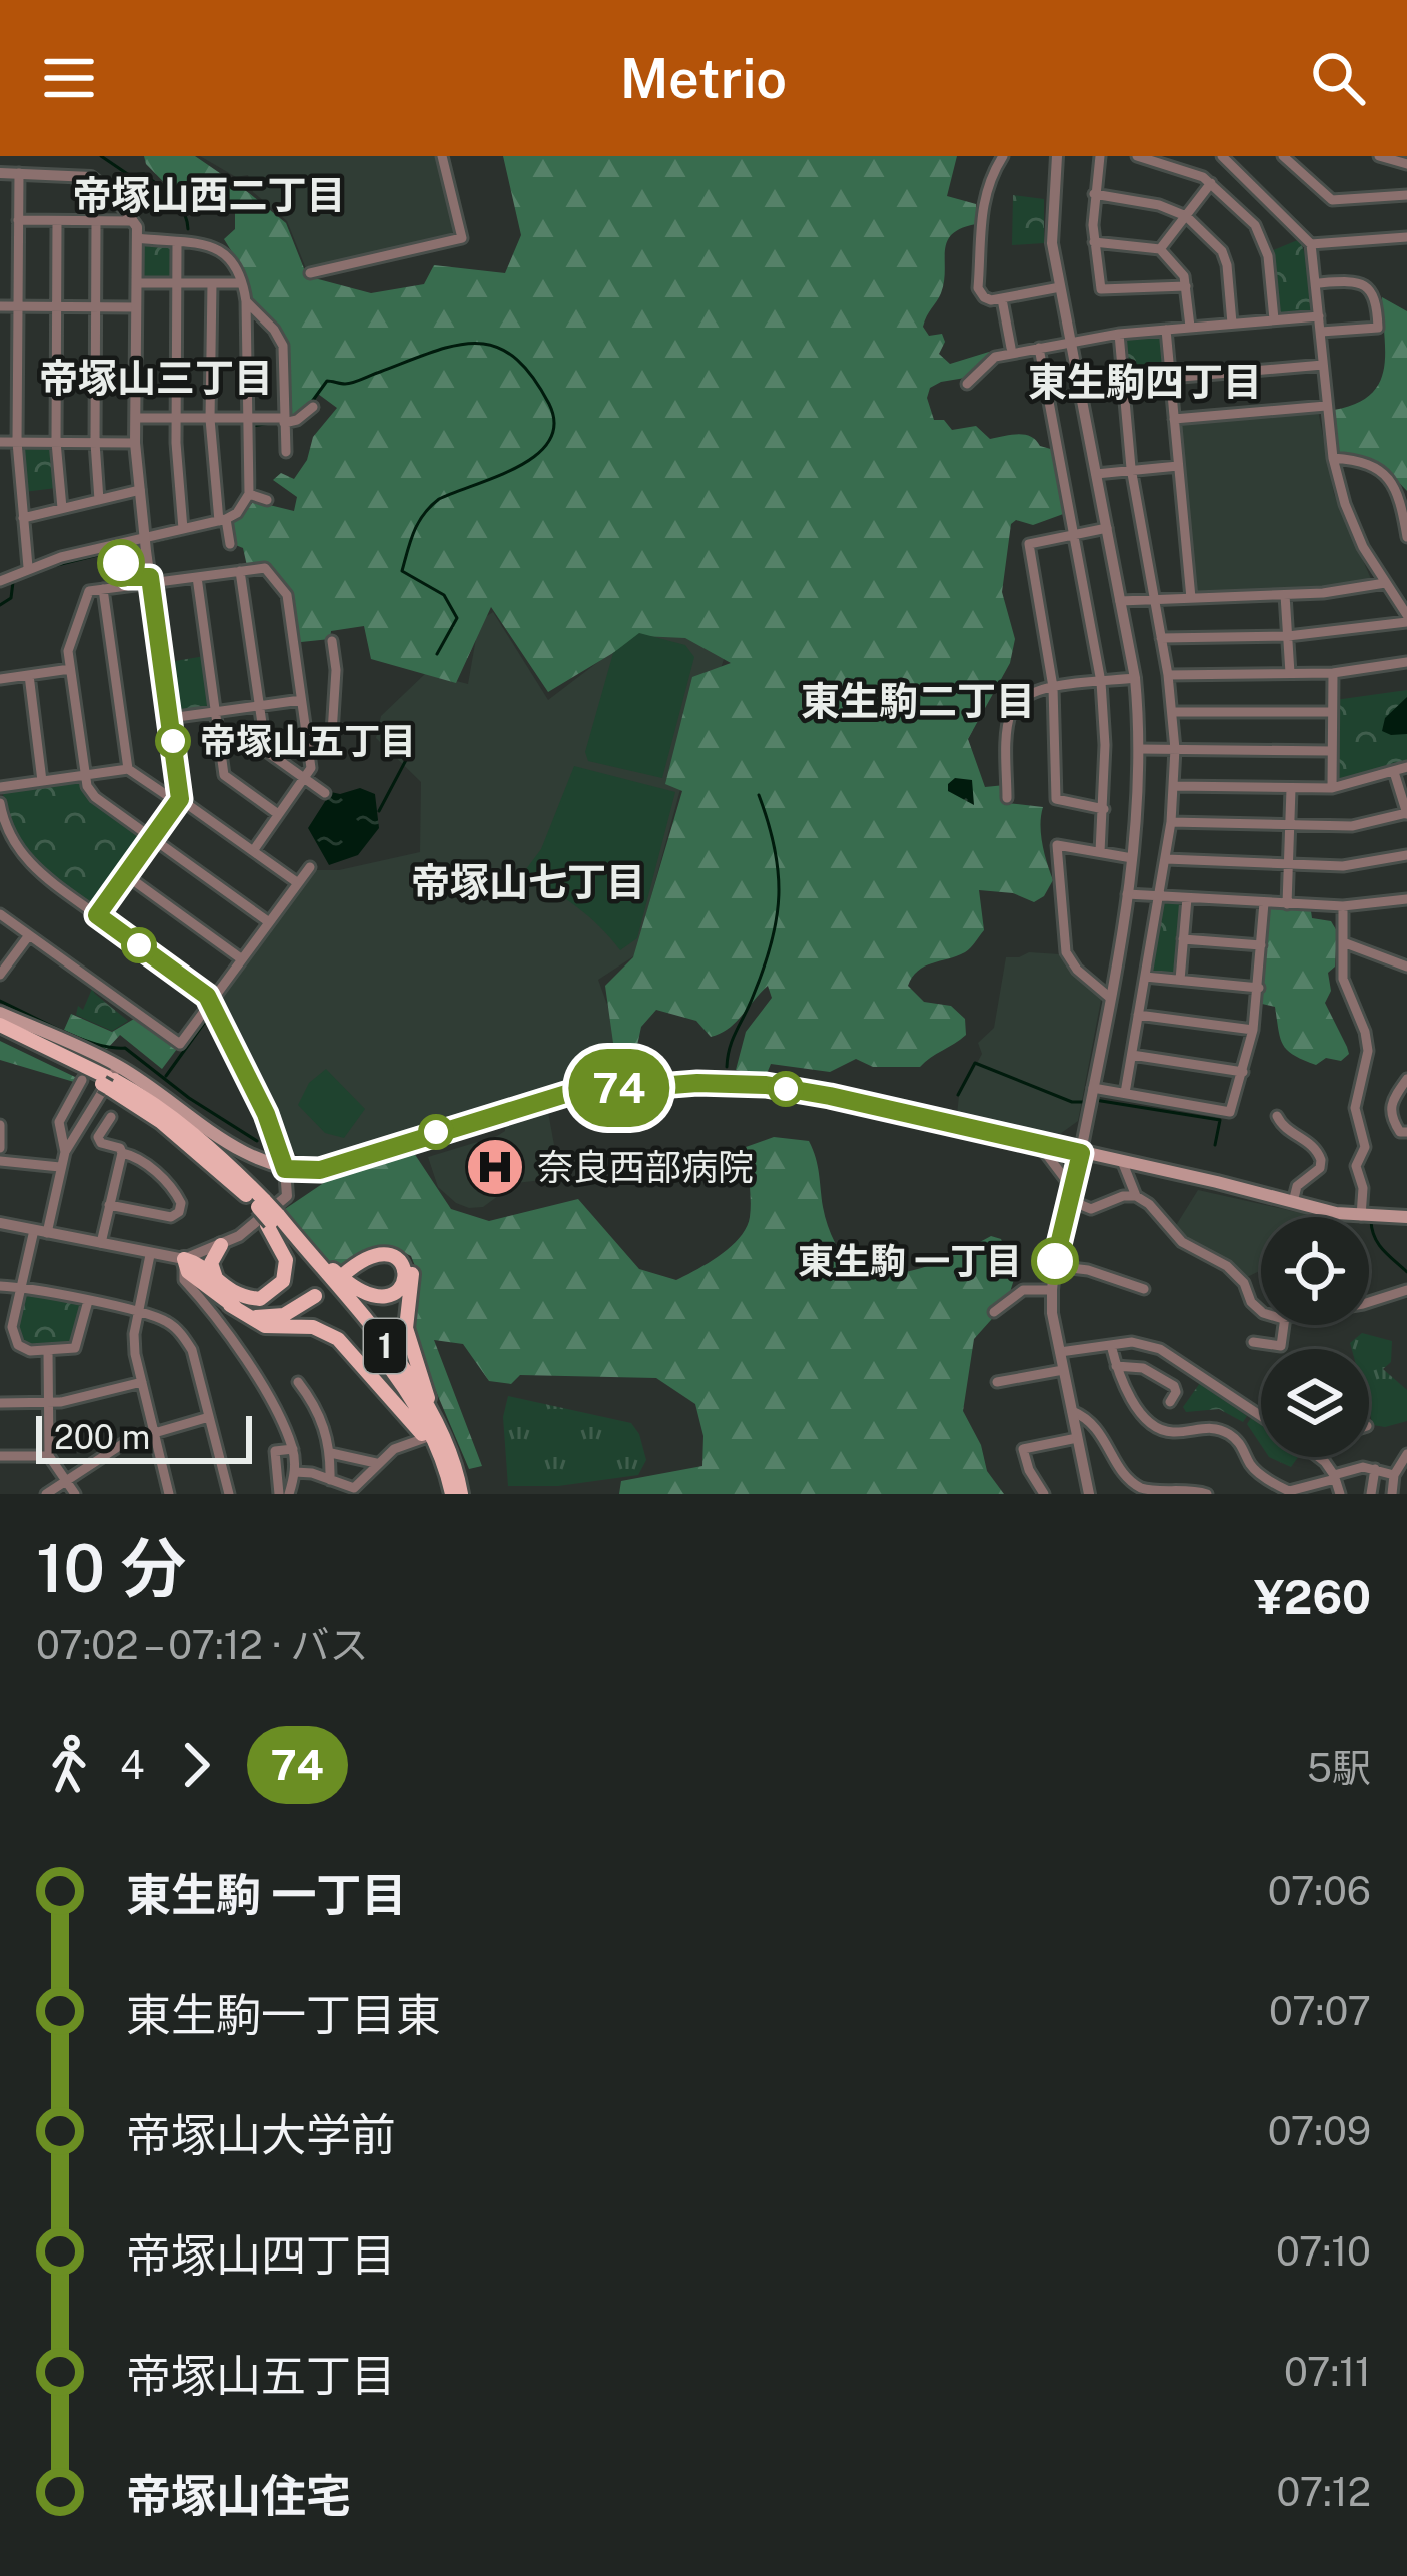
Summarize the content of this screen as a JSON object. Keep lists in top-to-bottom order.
{
  "streets": {
    "main road": ["1"]
  },
  "districts": [
    "帝塚山西二丁目",
    "帝塚山三丁目",
    "東生駒四丁目",
    "東生駒二丁目",
    "帝塚山七丁目"
  ],
  "places": {
    "other": ["帝塚山五丁目", "東生駒 一丁目"],
    "hospital": ["奈良西部病院"]
  },
  "lines": ["bus line 74"],
  "scale_bar": "200 m",
  "page": {
    "header": "Metrio",
    "on_map": "74",
    "scale": "200 m",
    "heading": ["10 分", "07:02 – 07:12 · バス", "¥260"],
    "legs": ["4", "74", "5駅"],
    "list": [
      {
        "name": "東生駒 一丁目",
        "value": "07:06"
      },
      {
        "name": "東生駒一丁目東",
        "value": "07:07"
      },
      {
        "name": "帝塚山大学前",
        "value": "07:09"
      },
      {
        "name": "帝塚山四丁目",
        "value": "07:10"
      },
      {
        "name": "帝塚山五丁目",
        "value": "07:11"
      },
      {
        "name": "帝塚山住宅",
        "value": "07:12"
      }
    ]
  }
}
